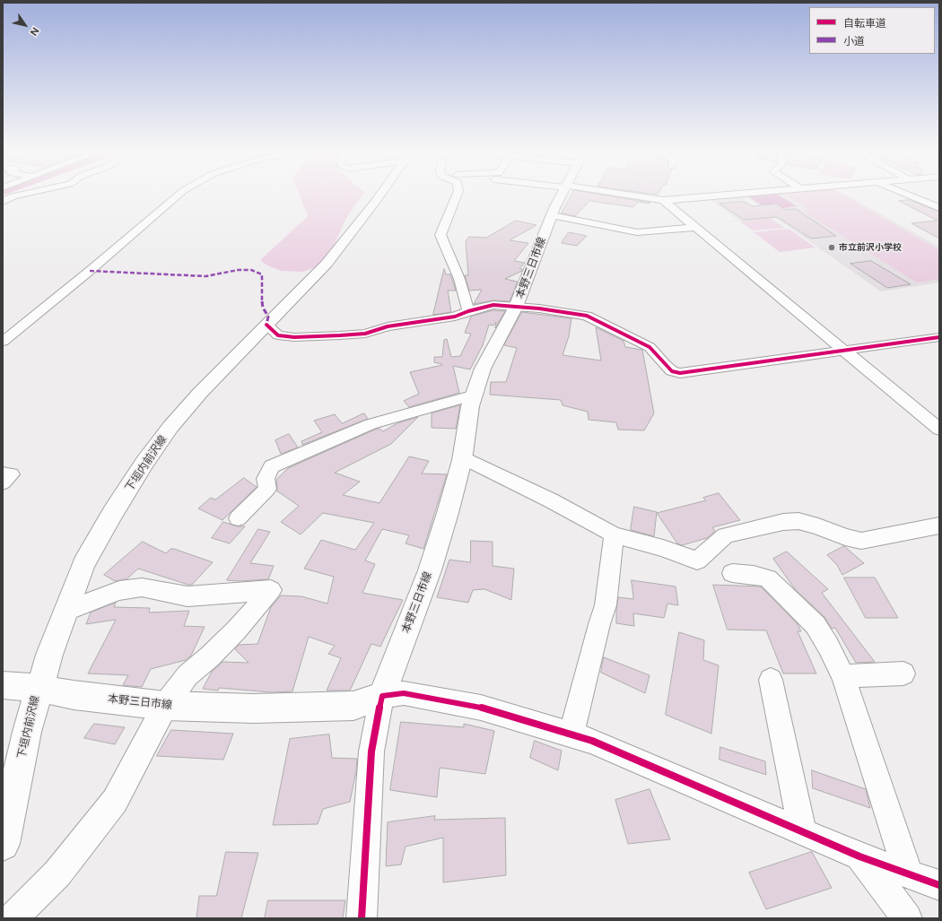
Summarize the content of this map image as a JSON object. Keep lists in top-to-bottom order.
{
  "streets": {
    "main road": ["本野三日市線", "下垣内前沢線"]
  },
  "crossings": [
    ["本野三日市線", "下垣内前沢線"]
  ],
  "places": ["市立前沢小学校"],
  "legend": ["自転車道", "小道"],
  "north": "bottom right"
}
